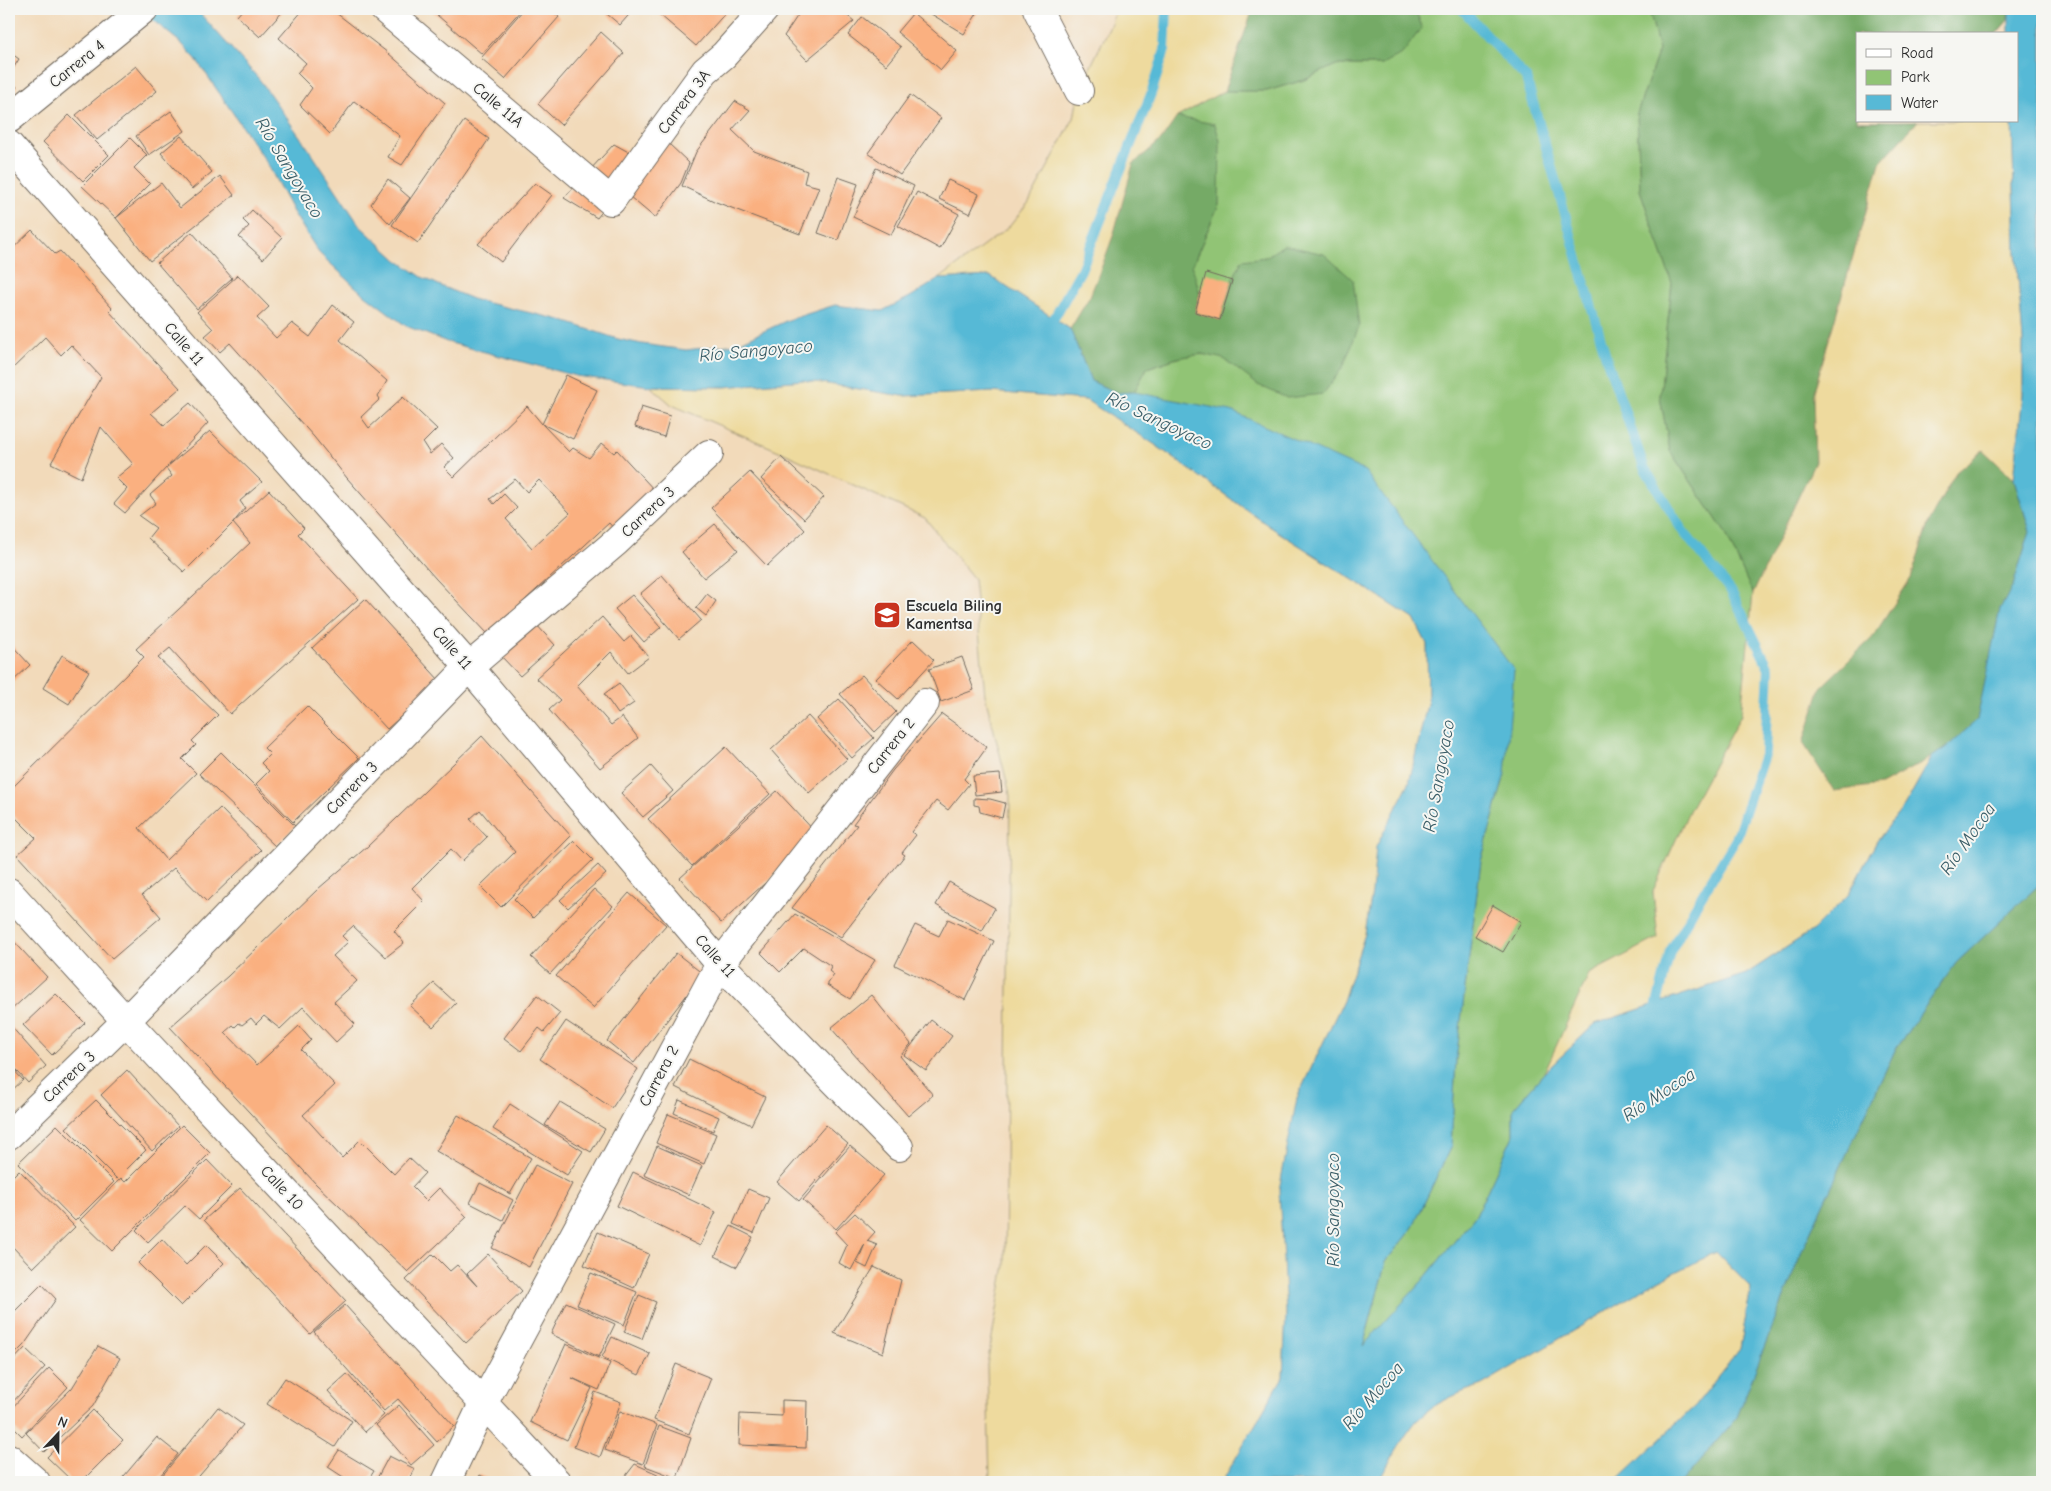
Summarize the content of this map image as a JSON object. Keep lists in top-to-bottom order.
{
  "streets": {
    "street": [
      "Carrera 4",
      "Carrera 3A",
      "Calle 11A",
      "Calle 11",
      "Carrera 3",
      "Carrera 2",
      "Calle 10"
    ]
  },
  "crossings": [
    ["Carrera 3A", "Calle 11A"],
    ["Calle 11", "Carrera 3"],
    ["Calle 11", "Carrera 2"],
    ["Carrera 3", "Calle 10"],
    ["Carrera 2", "Calle 10"]
  ],
  "water": ["Río Sangoyaco", "Río Mocoa"],
  "places": {
    "school or university": ["Escuela Biling Kamentsa"]
  },
  "legend": ["Road", "Park", "Water"],
  "north": "top"
}
